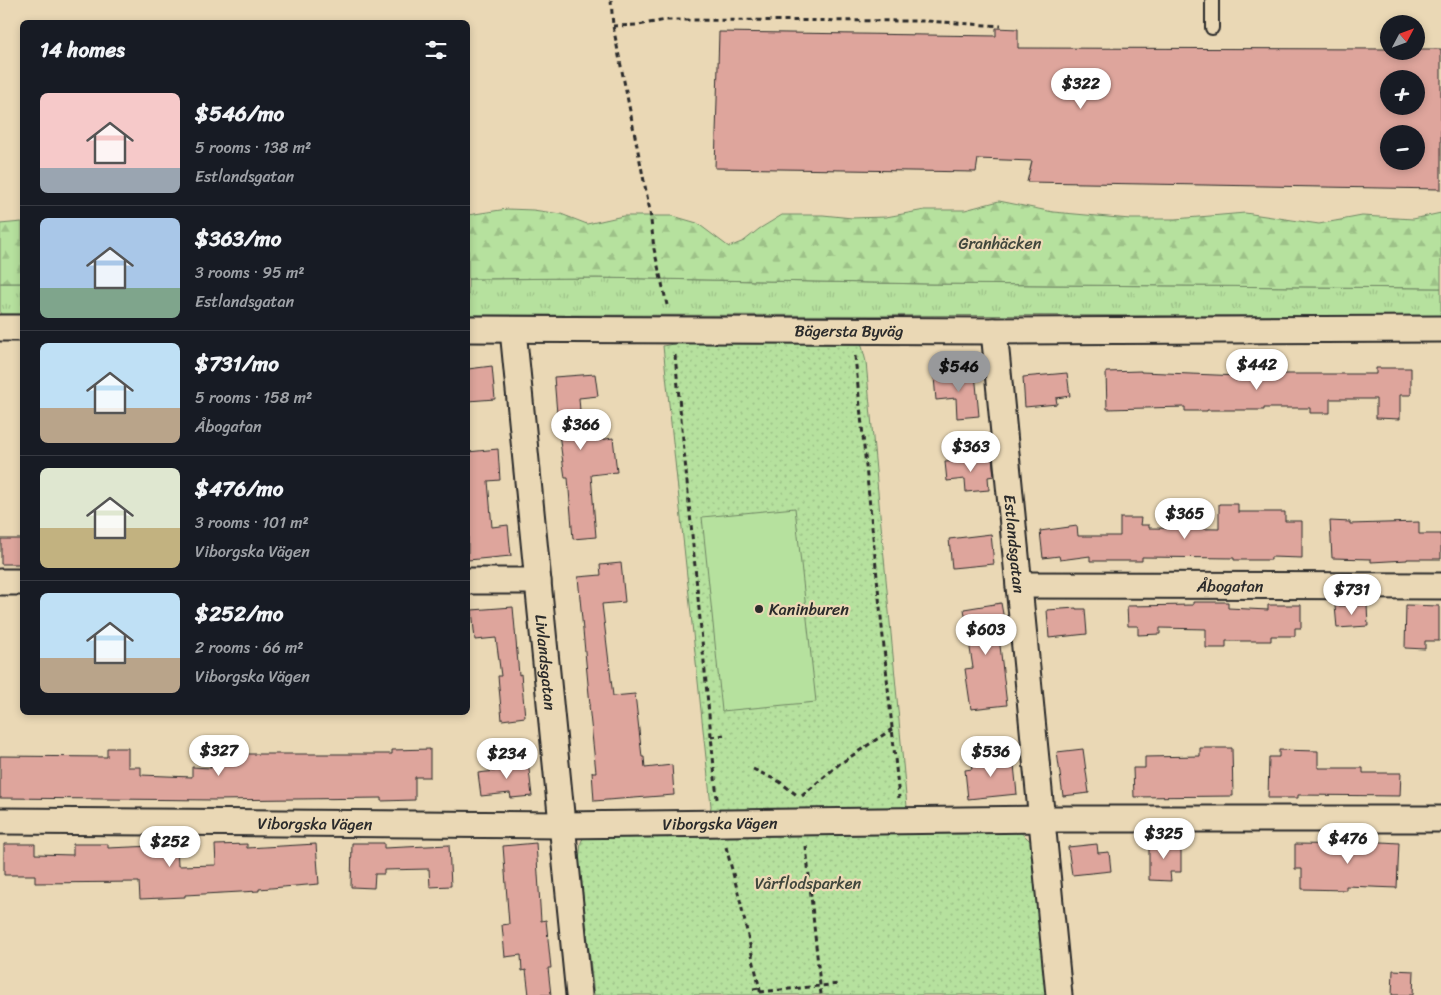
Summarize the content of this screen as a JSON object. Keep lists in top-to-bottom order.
{
  "streets": {
    "street": [
      "Bägersta Byväg",
      "Estlandsgatan",
      "Åbogatan",
      "Livlandsgatan",
      "Viborgska Vägen"
    ]
  },
  "crossings": [
    ["Bägersta Byväg", "Estlandsgatan"],
    ["Bägersta Byväg", "Livlandsgatan"],
    ["Estlandsgatan", "Åbogatan"],
    ["Estlandsgatan", "Viborgska Vägen"],
    ["Livlandsgatan", "Viborgska Vägen"]
  ],
  "parks": ["Granhäcken", "Vårflodsparken"],
  "places": ["Kaninburen"],
  "north": "top right",
  "page": {
    "map_buttons": ["+", "−"],
    "heading": "14 homes",
    "price": [
      "$322",
      "$442",
      "$546",
      "$366",
      "$363",
      "$365",
      "$731",
      "$603",
      "$327",
      "$536",
      "$234",
      "$325",
      "$476",
      "$252"
    ],
    "list": [
      {
        "name": "$546/mo",
        "note": "5 rooms · 138 m² · Estlandsgatan"
      },
      {
        "name": "$363/mo",
        "note": "3 rooms · 95 m² · Estlandsgatan"
      },
      {
        "name": "$731/mo",
        "note": "5 rooms · 158 m² · Åbogatan"
      },
      {
        "name": "$476/mo",
        "note": "3 rooms · 101 m² · Viborgska Vägen"
      },
      {
        "name": "$252/mo",
        "note": "2 rooms · 66 m² · Viborgska Vägen"
      }
    ]
  }
}
